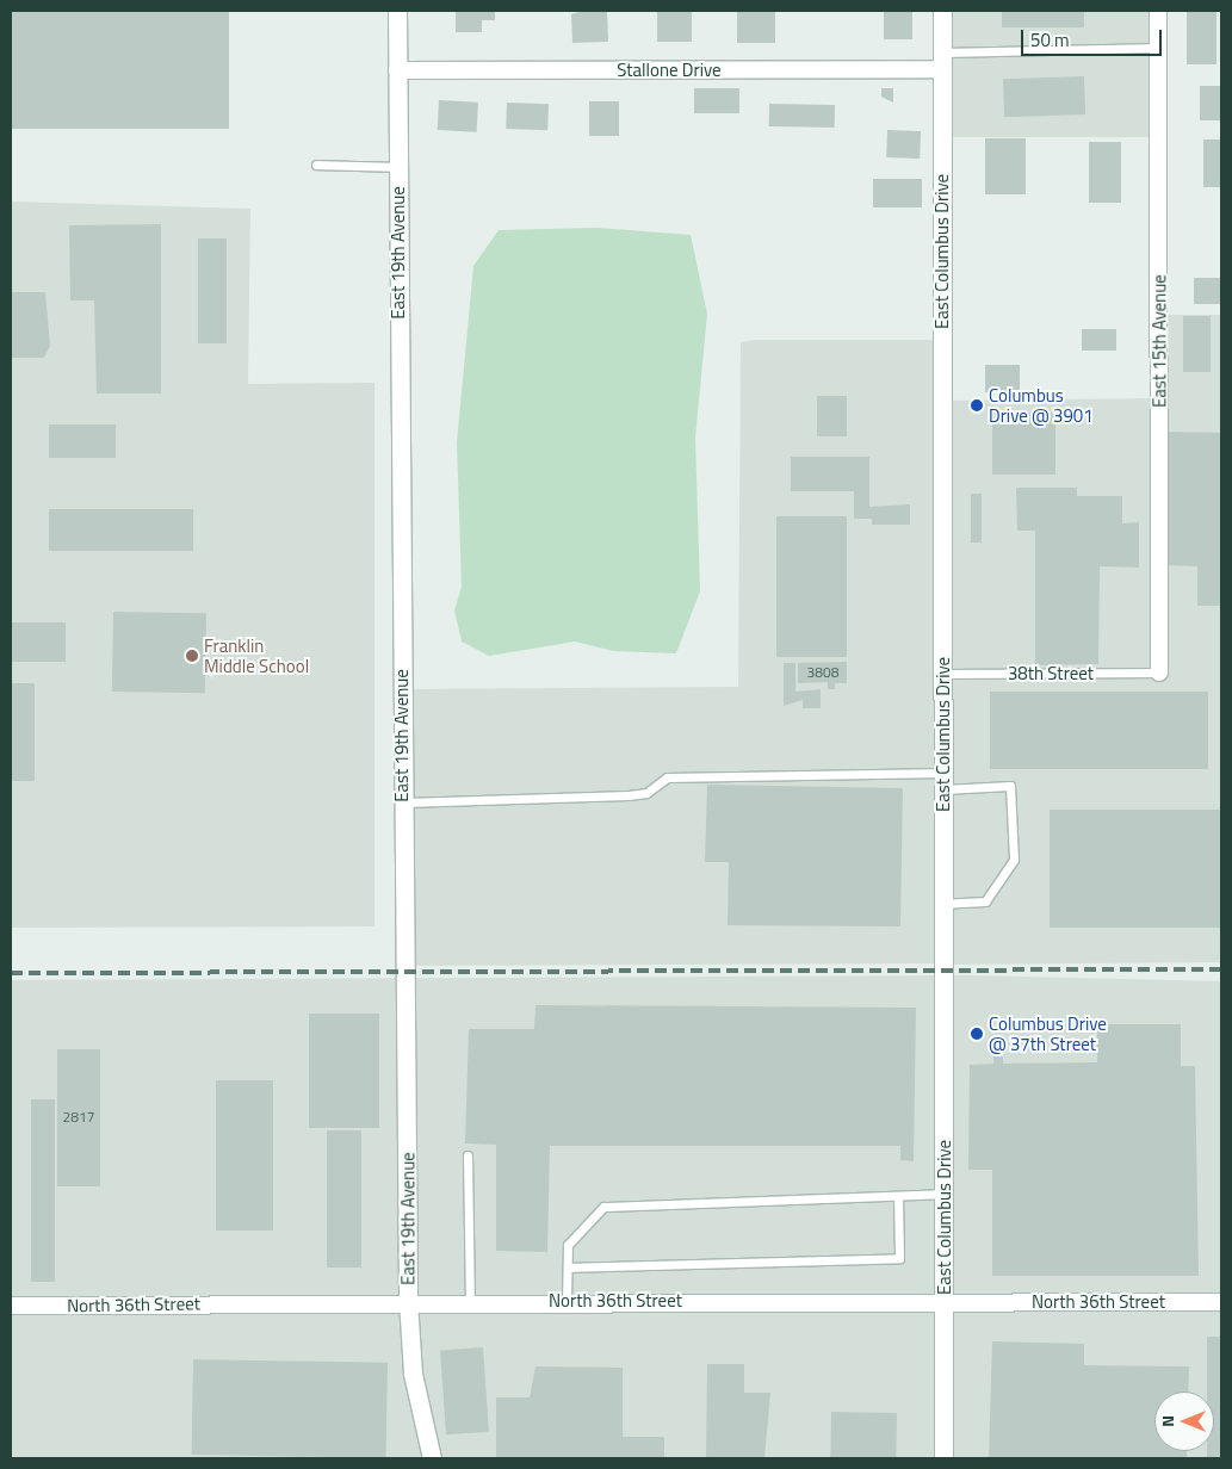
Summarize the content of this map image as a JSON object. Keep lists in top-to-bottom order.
{
  "streets": {
    "main road": ["East Columbus Drive", "East 19th Avenue"],
    "street": ["Stallone Drive", "East 15th Avenue", "North 36th Street"],
    "lane": ["38th Street"]
  },
  "crossings": [
    ["Stallone Drive", "East Columbus Drive"],
    ["Stallone Drive", "East 19th Avenue"],
    ["East Columbus Drive", "38th Street"],
    ["East Columbus Drive", "North 36th Street"],
    ["East 19th Avenue", "North 36th Street"],
    ["East 15th Avenue", "38th Street"]
  ],
  "places": ["Columbus Drive @ 3901", "Franklin Middle School", "Columbus Drive @ 37th Street"],
  "house_numbers": ["3808", "2817"],
  "scale_bar": "50 m",
  "north": "left"
}
